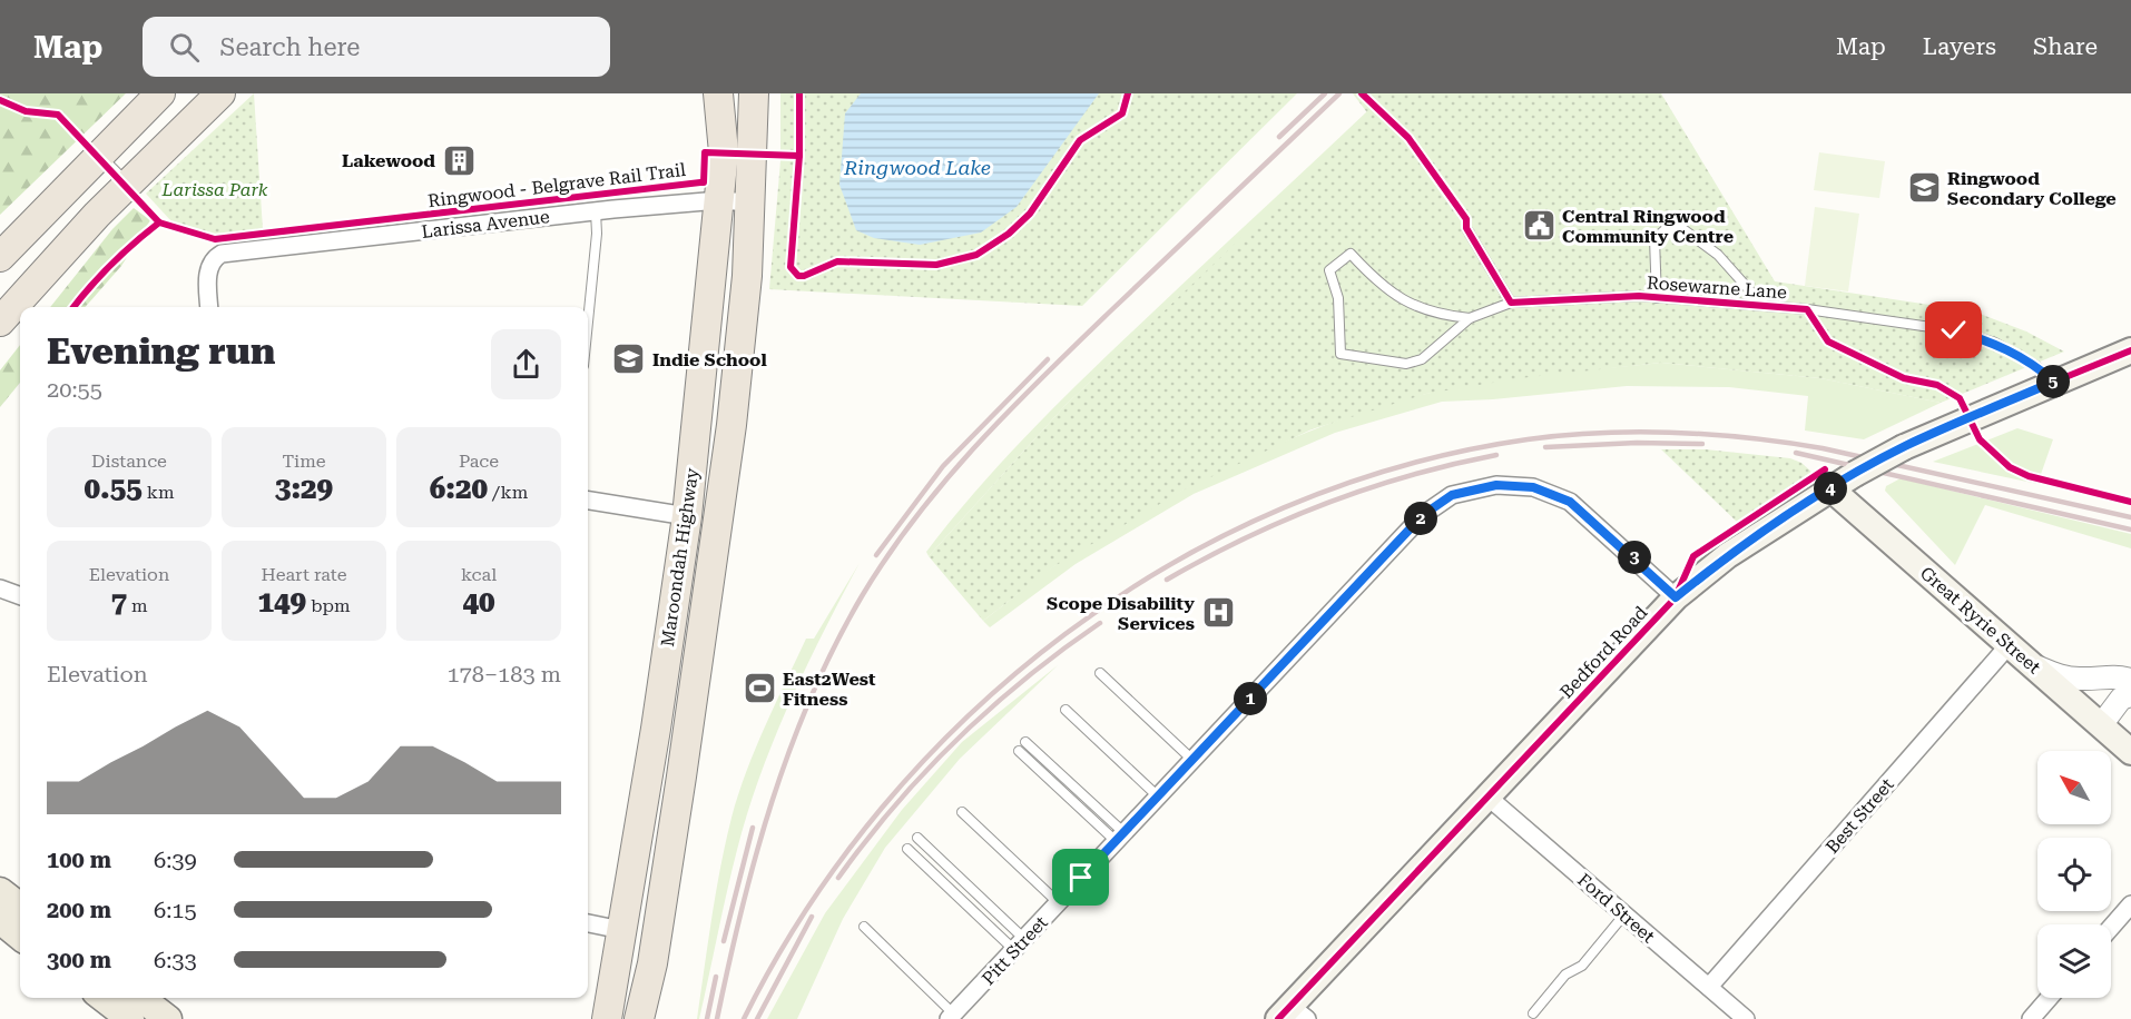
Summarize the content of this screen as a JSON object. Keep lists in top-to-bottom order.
{
  "streets": {
    "highway": ["Maroondah Highway"],
    "main road": ["Great Ryrie Street", "Bedford Road"],
    "street": [
      "Larissa Avenue",
      "Best Street",
      "Ford Street",
      "Pitt Street"
    ],
    "lane": ["Rosewarne Lane"],
    "cycle path": ["Ringwood - Belgrave Rail Trail"]
  },
  "crossings": [
    ["Larissa Avenue", "Maroondah Highway"],
    ["Rosewarne Lane", "Bedford Road"],
    ["Great Ryrie Street", "Bedford Road"],
    ["Great Ryrie Street", "Best Street"],
    ["Bedford Road", "Ford Street"],
    ["Bedford Road", "Pitt Street"],
    ["Best Street", "Ford Street"]
  ],
  "water": ["Ringwood Lake"],
  "parks": ["Larissa Park"],
  "places": {
    "building": ["Lakewood"],
    "school or university": ["Ringwood Secondary College", "Indie School"],
    "public building": ["Central Ringwood Community Centre"],
    "hospital": ["Scope Disability Services"],
    "sports": ["East2West Fitness"]
  },
  "north": "top left",
  "page": {
    "header": "Map",
    "search": "Search here",
    "nav": ["Map", "Layers", "Share"],
    "heading": ["Evening run", "20:55"],
    "pins": [
      "5",
      "4",
      "2",
      "3",
      "1"
    ],
    "stats": [
      ["Distance", "0.55 km"],
      ["Time", "3:29"],
      ["Pace", "6:20 /km"],
      ["Elevation", "7 m"],
      ["Heart rate", "149 bpm"],
      ["kcal", "40"]
    ],
    "chart": ["Elevation", "178–183 m"],
    "list": [
      {
        "name": "100 m",
        "note": "6:39"
      },
      {
        "name": "200 m",
        "note": "6:15"
      },
      {
        "name": "300 m",
        "note": "6:33"
      }
    ]
  }
}
